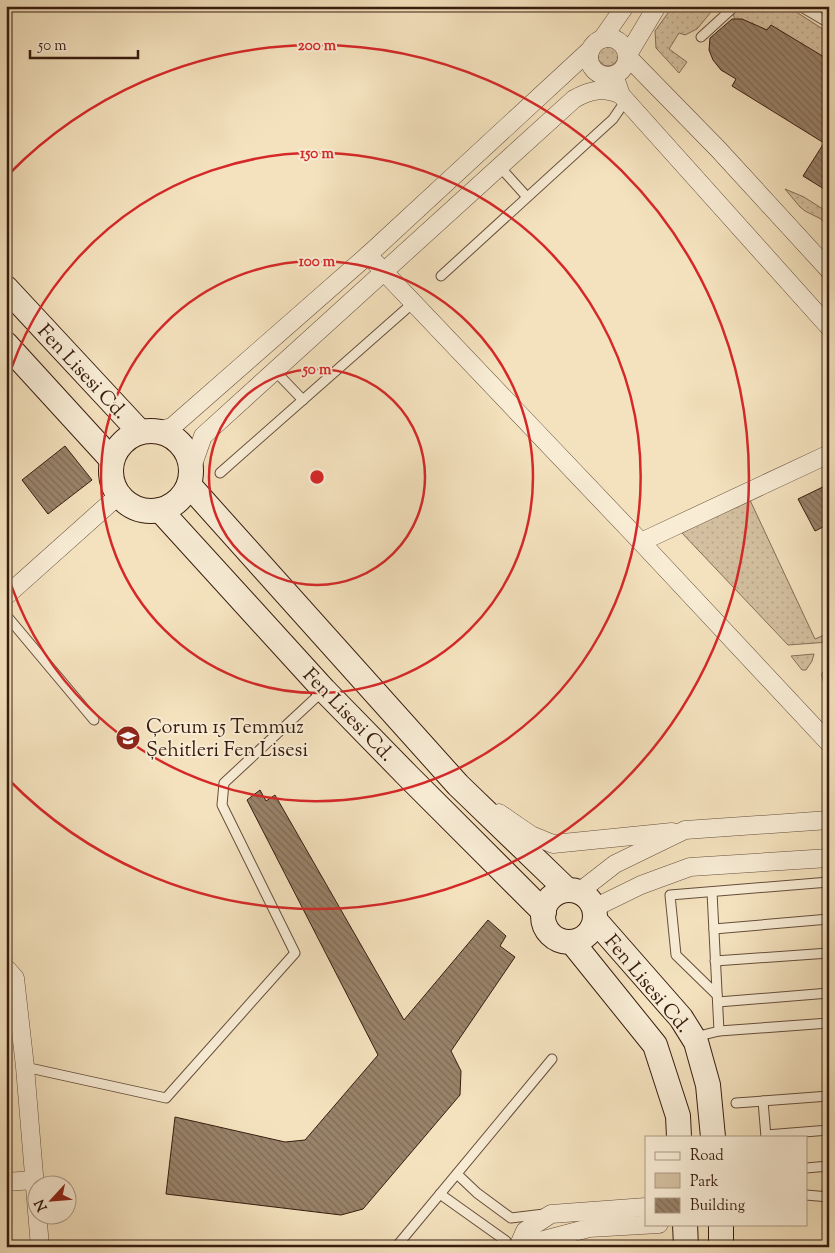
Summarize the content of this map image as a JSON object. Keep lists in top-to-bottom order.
{
  "streets": {
    "street": ["Fen Lisesi Cd."]
  },
  "places": {
    "school or university": ["Çorum 15 Temmuz Şehitleri Fen Lisesi"]
  },
  "legend": ["Road", "Park", "Building"],
  "scale_bar": "50 m",
  "north": "bottom left",
  "rings": [
    "200 m",
    "150 m",
    "100 m",
    "50 m"
  ]
}
